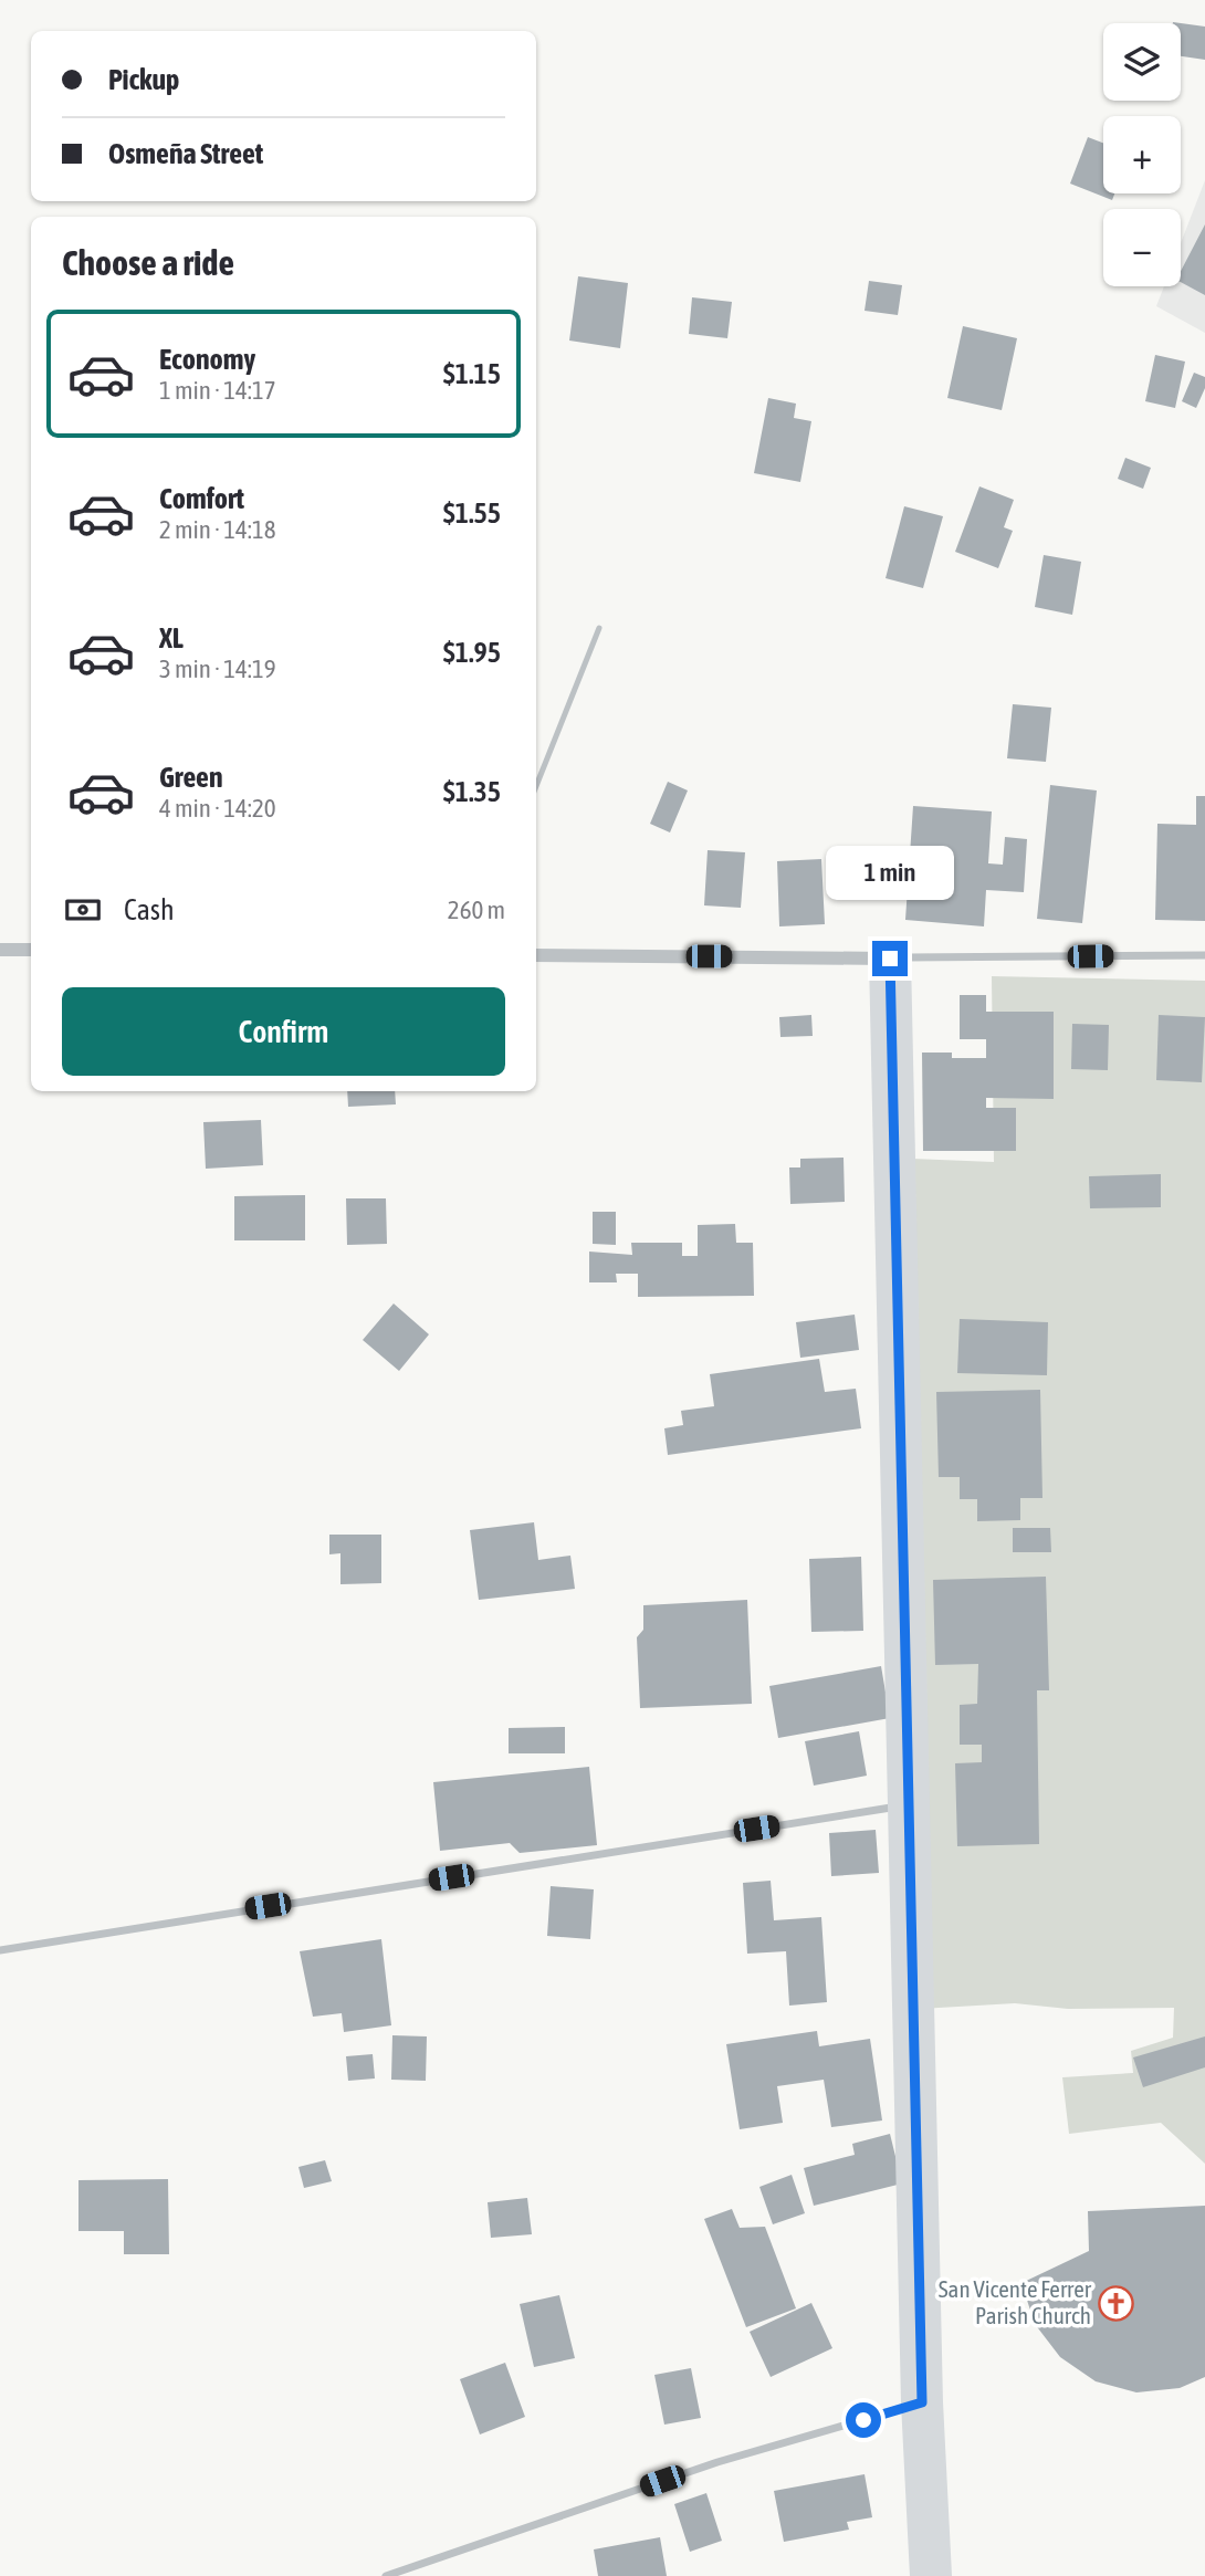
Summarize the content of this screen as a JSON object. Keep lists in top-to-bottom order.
{
  "places": {
    "church": ["San Vicente Ferrer Parish Church"]
  },
  "page": {
    "map_buttons": ["+", "−"],
    "banner": ["Pickup", "Osmeña Street"],
    "heading": "Choose a ride",
    "list": [
      {
        "name": "Economy",
        "note": "1 min · 14:17",
        "value": "$1.15"
      },
      {
        "name": "Comfort",
        "note": "2 min · 14:18",
        "value": "$1.55"
      },
      {
        "name": "XL",
        "note": "3 min · 14:19",
        "value": "$1.95"
      },
      {
        "name": "Green",
        "note": "4 min · 14:20",
        "value": "$1.35"
      }
    ],
    "bubble": "1 min",
    "pay": ["Cash", "260 m"],
    "buttons": "Confirm"
  }
}
